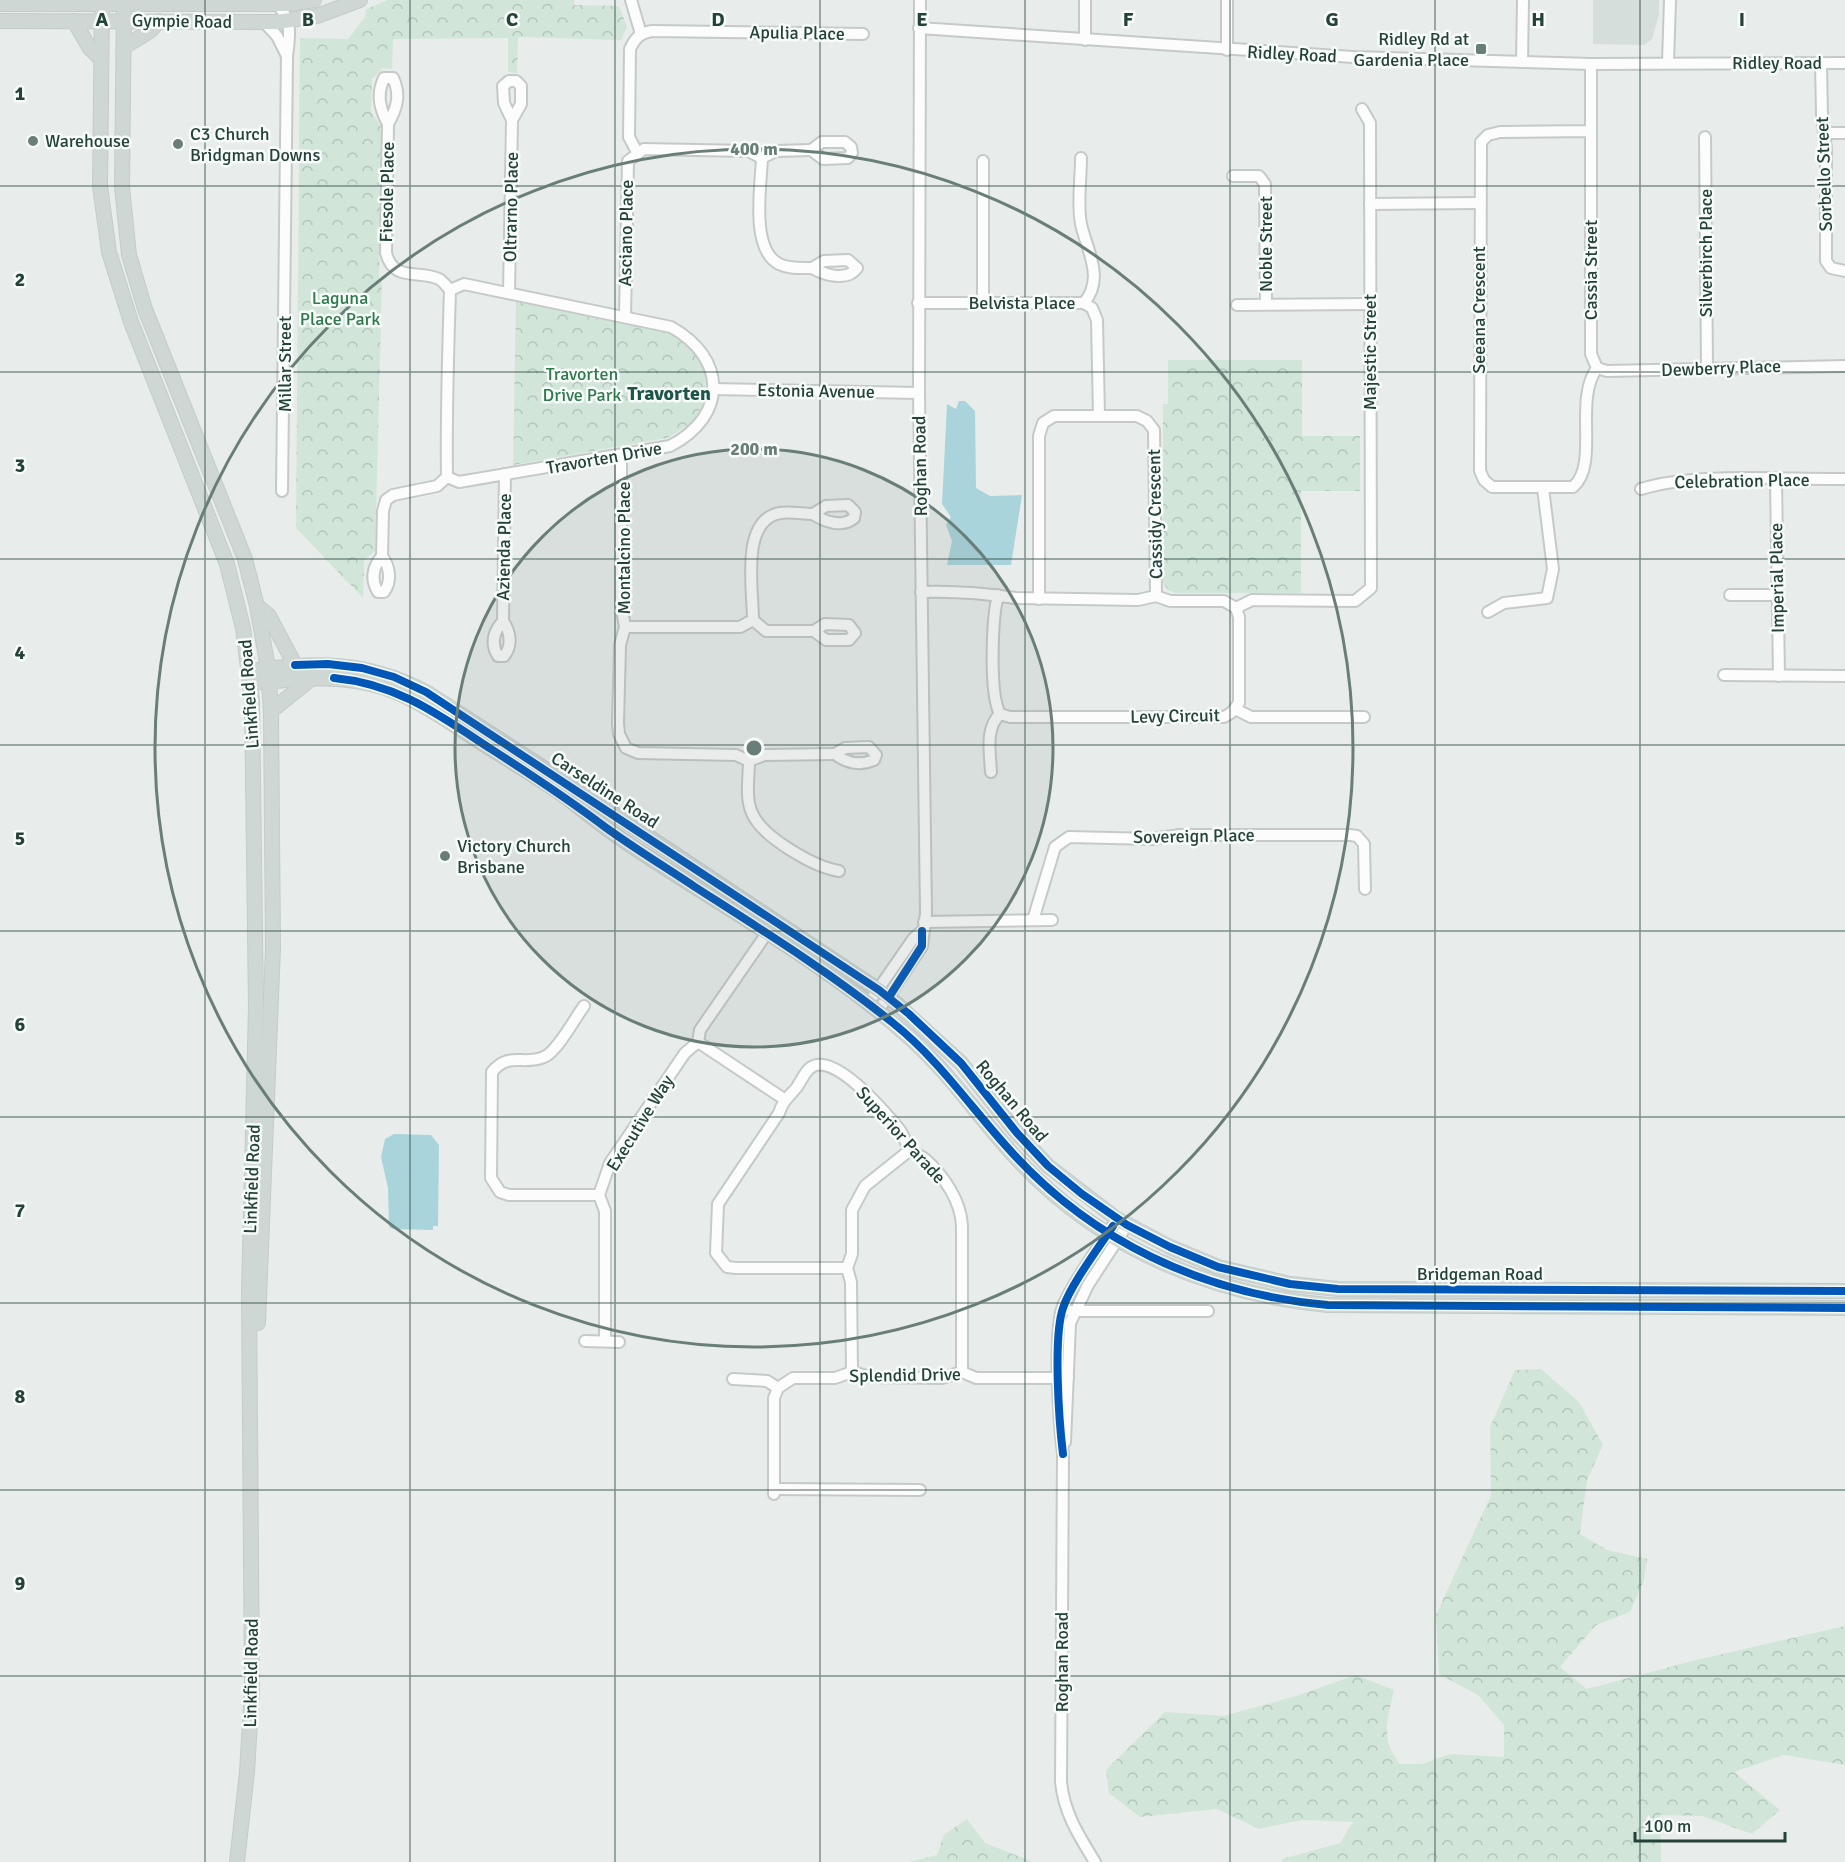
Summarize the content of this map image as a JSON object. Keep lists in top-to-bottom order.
{
  "streets": {
    "main road": [
      "Gympie Road",
      "Roghan Road",
      "Linkfield Road",
      "Carseldine Road",
      "Bridgeman Road"
    ],
    "street": [
      "Apulia Place",
      "Ridley Road",
      "Sorbello Street",
      "Fiesole Place",
      "Oltrarno Place",
      "Asciano Place",
      "Noble Street",
      "Silverbirch Place",
      "Cassia Street",
      "Belvista Place",
      "Seeana Crescent",
      "Majestic Street",
      "Millar Street",
      "Dewberry Place",
      "Estonia Avenue",
      "Travorten Drive",
      "Celebration Place",
      "Cassidy Crescent",
      "Azienda Place",
      "Montalcino Place",
      "Imperial Place",
      "Levy Circuit",
      "Sovereign Place",
      "Executive Way",
      "Superior Parade",
      "Splendid Drive"
    ]
  },
  "crossings": [
    ["Gympie Road", "Millar Street"],
    ["Gympie Road", "Linkfield Road"],
    ["Ridley Road", "Sorbello Street"],
    ["Ridley Road", "Cassia Street"],
    ["Ridley Road", "Roghan Road"],
    ["Silverbirch Place", "Dewberry Place"],
    ["Cassia Street", "Seeana Crescent"],
    ["Cassia Street", "Dewberry Place"],
    ["Belvista Place", "Roghan Road"],
    ["Seeana Crescent", "Dewberry Place"],
    ["Majestic Street", "Levy Circuit"],
    ["Estonia Avenue", "Travorten Drive"],
    ["Estonia Avenue", "Roghan Road"],
    ["Travorten Drive", "Azienda Place"],
    ["Travorten Drive", "Montalcino Place"],
    ["Roghan Road", "Cassidy Crescent"],
    ["Roghan Road", "Carseldine Road"],
    ["Roghan Road", "Bridgeman Road"],
    ["Roghan Road", "Splendid Drive"],
    ["Celebration Place", "Imperial Place"],
    ["Linkfield Road", "Carseldine Road"],
    ["Carseldine Road", "Executive Way"],
    ["Superior Parade", "Splendid Drive"]
  ],
  "districts": ["Travorten"],
  "parks": ["Laguna Place Park", "Travorten Drive Park"],
  "places": {
    "transit": ["Ridley Rd at Gardenia Place"],
    "other": ["Warehouse", "C3 Church Bridgman Downs", "Victory Church Brisbane"]
  },
  "scale_bar": "100 m",
  "grid": {
    "columns": [
      "A",
      "B",
      "C",
      "D",
      "E",
      "F",
      "G",
      "H",
      "I"
    ],
    "rows": [
      "1",
      "2",
      "3",
      "4",
      "5",
      "6",
      "7",
      "8",
      "9"
    ]
  },
  "rings": ["400 m", "200 m"]
}
